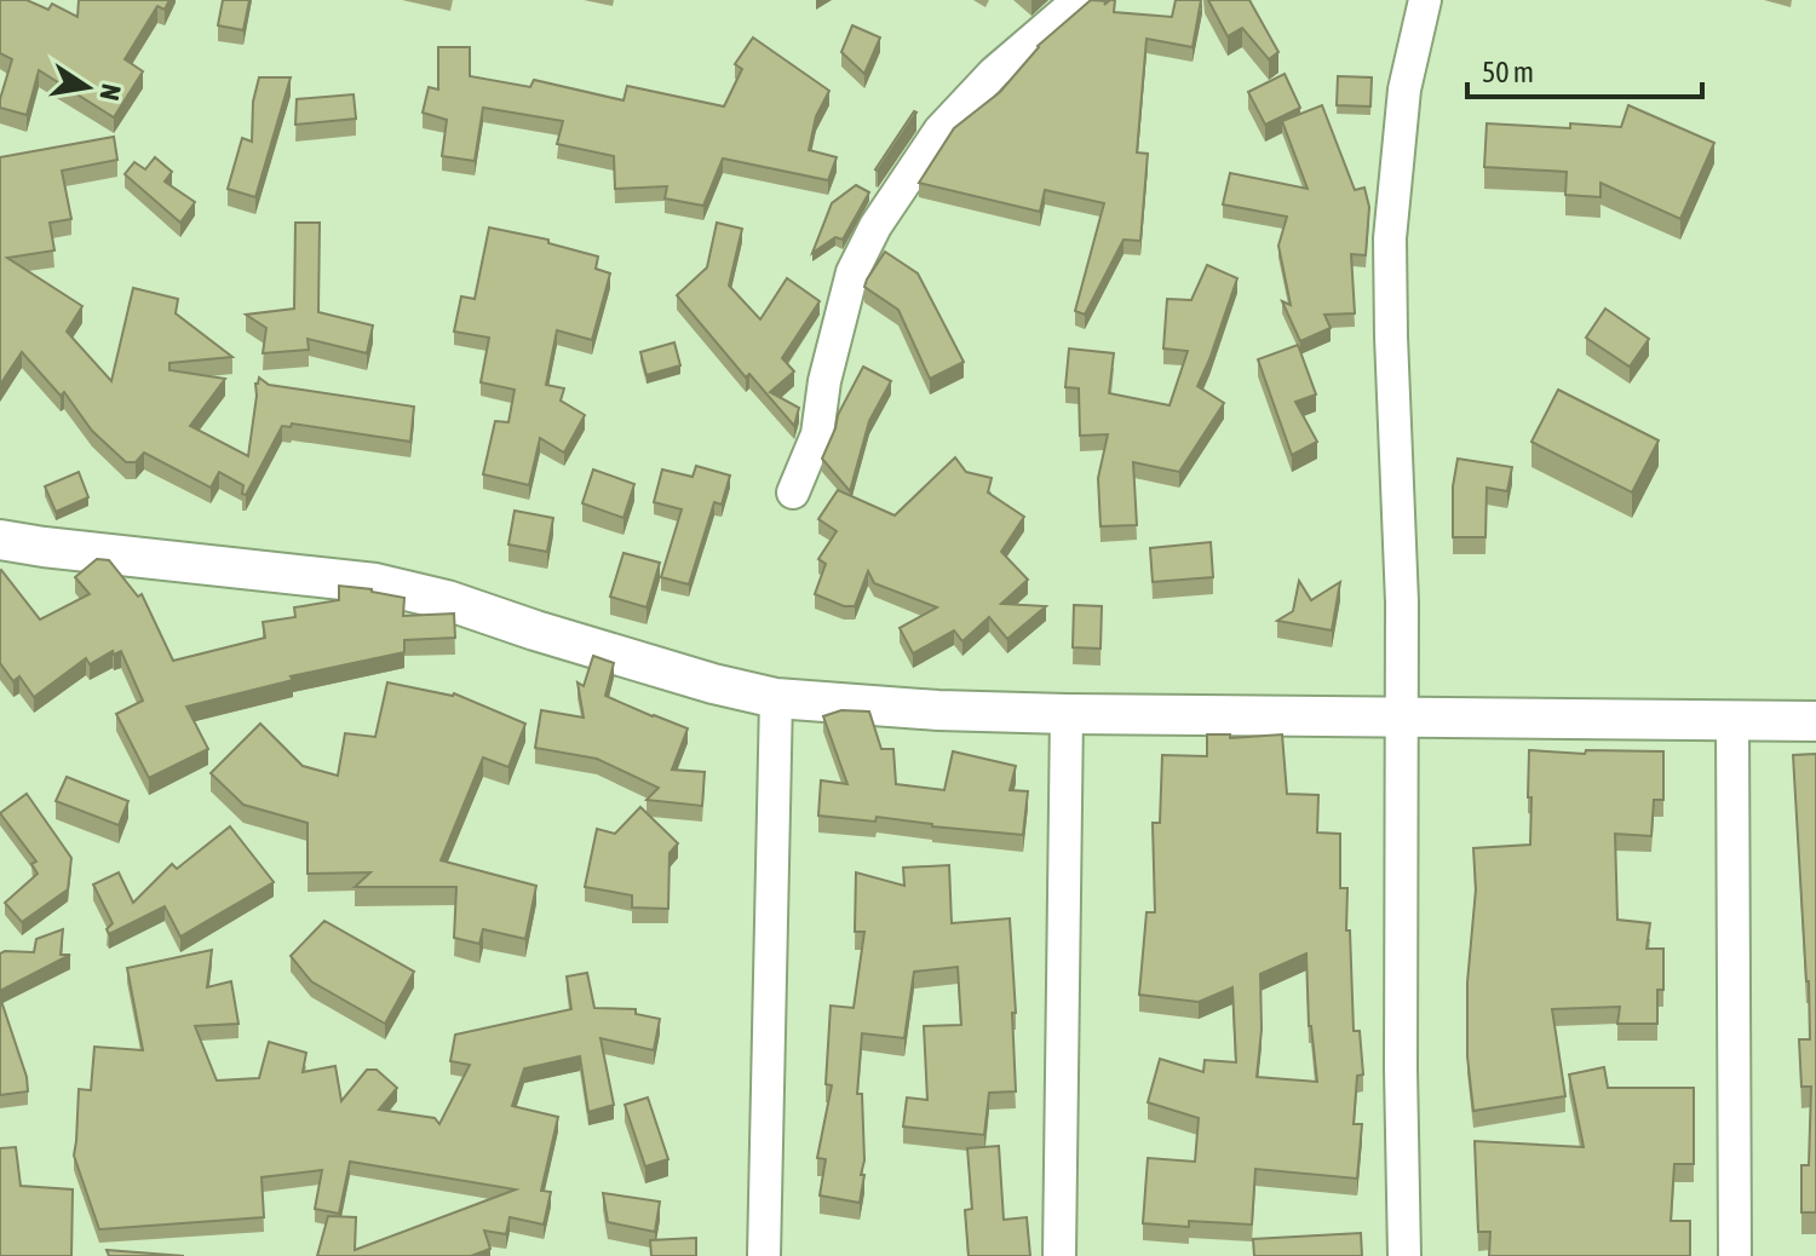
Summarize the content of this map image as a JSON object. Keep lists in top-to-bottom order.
{
  "scale_bar": "50 m",
  "north": "right"
}
